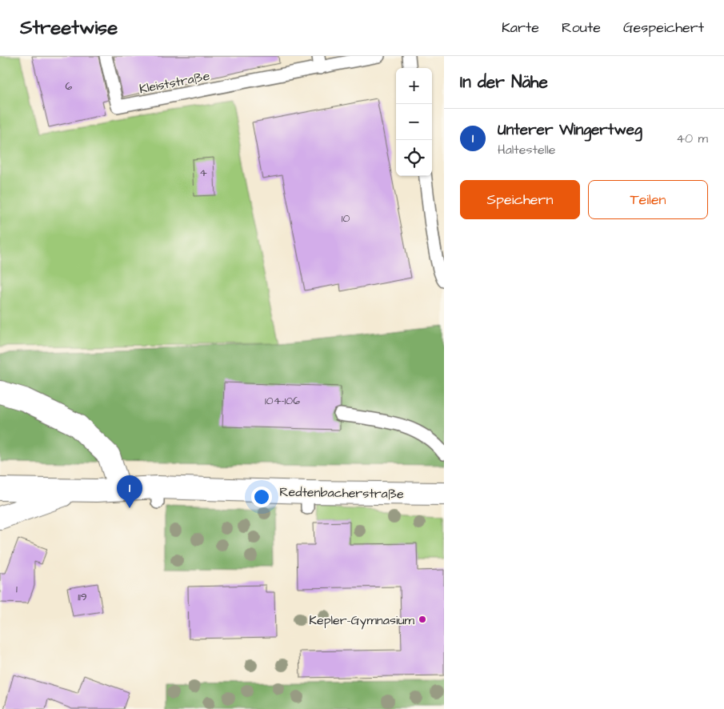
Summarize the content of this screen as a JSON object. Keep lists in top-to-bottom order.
{
  "streets": {
    "street": ["Redtenbacherstraße"],
    "lane": ["Kleiststraße"]
  },
  "places": ["Kepler-Gymnasium"],
  "house_numbers": [
    "6",
    "4",
    "10",
    "104-106",
    "1",
    "119"
  ],
  "page": {
    "header": "Streetwise",
    "nav": ["Karte", "Route", "Gespeichert"],
    "heading": "In der Nähe",
    "map_buttons": ["+", "−"],
    "list": [
      {
        "mark": "1",
        "name": "Unterer Wingertweg",
        "note": "Haltestelle",
        "value": "40 m"
      }
    ],
    "buttons": ["Speichern", "Teilen"],
    "pins": "1"
  }
}
